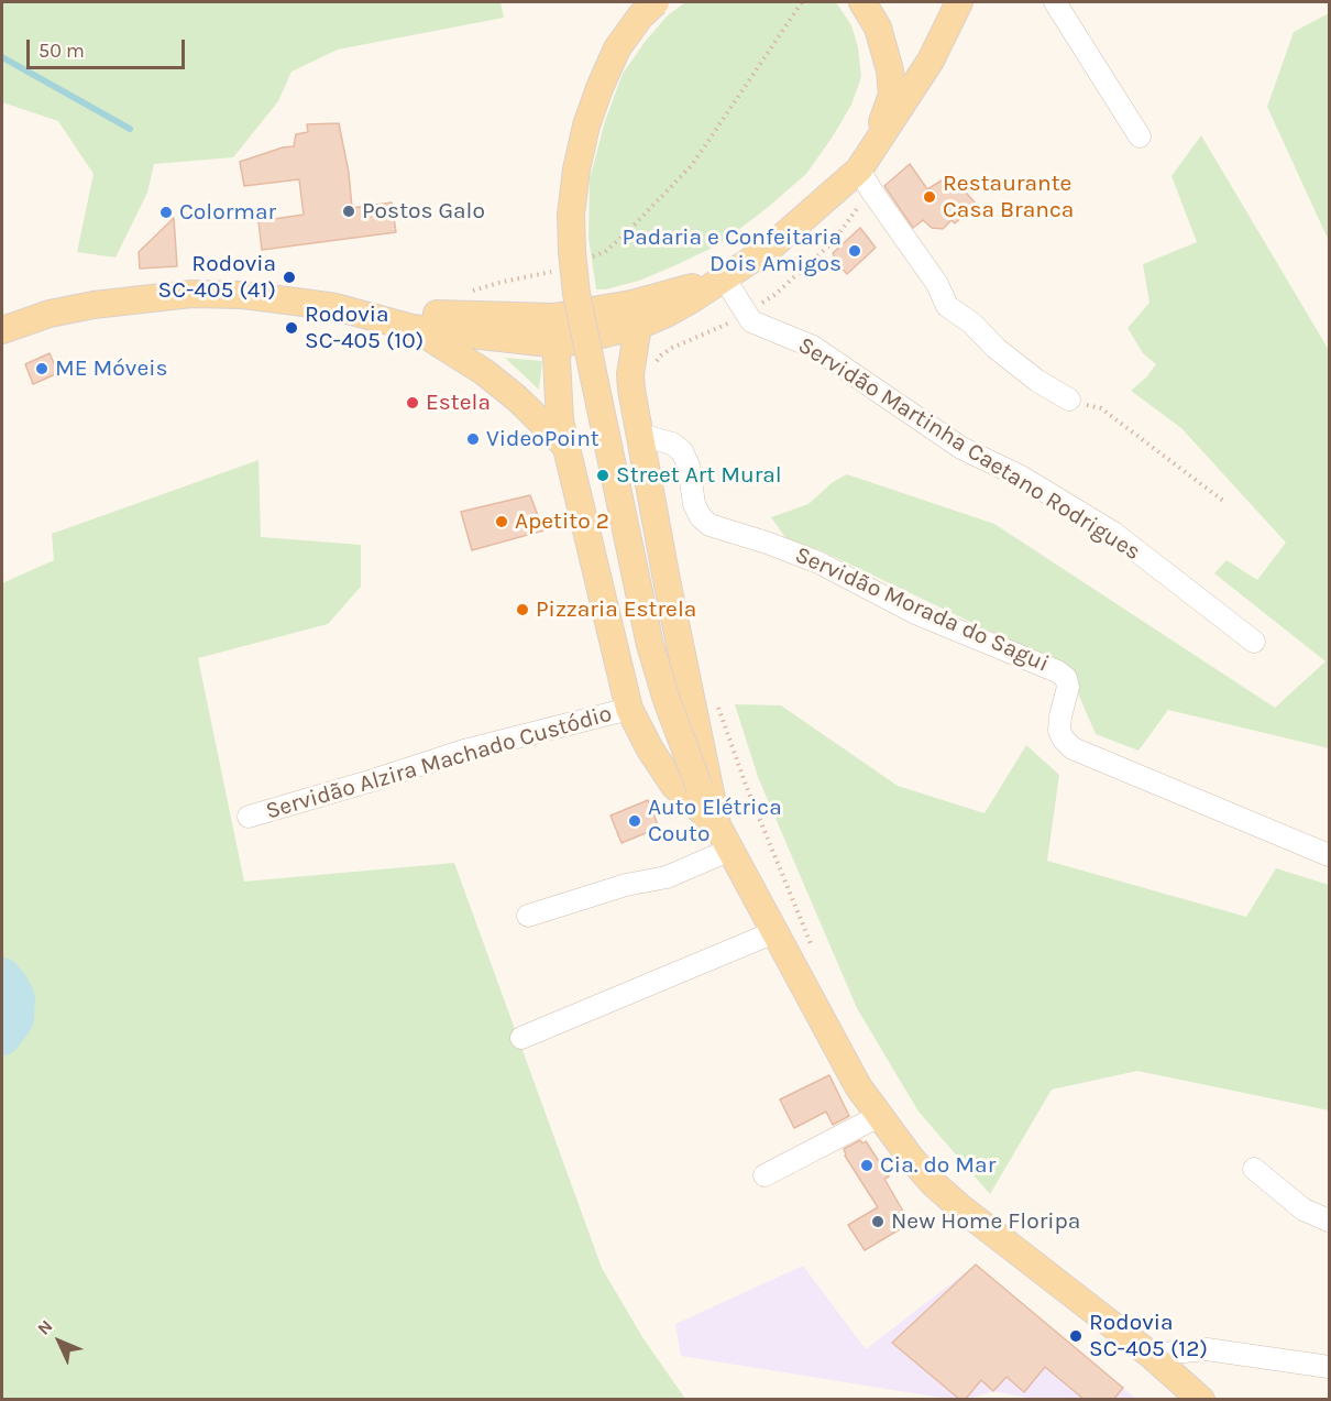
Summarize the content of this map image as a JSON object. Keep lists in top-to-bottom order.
{
  "streets": {
    "lane": ["Servidão Martinha Caetano Rodrigues", "Servidão Morada do Sagui", "Servidão Alzira Machado Custódio"]
  },
  "places": [
    "Restaurante Casa Branca",
    "Postos Galo",
    "Colormar",
    "Padaria e Confeitaria Dois Amigos",
    "Rodovia SC-405 (41)",
    "Rodovia SC-405 (10)",
    "ME Móveis",
    "Estela",
    "VideoPoint",
    "Street Art Mural",
    "Apetito 2",
    "Pizzaria Estrela",
    "Auto Elétrica Couto",
    "Cia. do Mar",
    "New Home Floripa",
    "Rodovia SC-405 (12)"
  ],
  "scale_bar": "50 m",
  "north": "top left"
}
